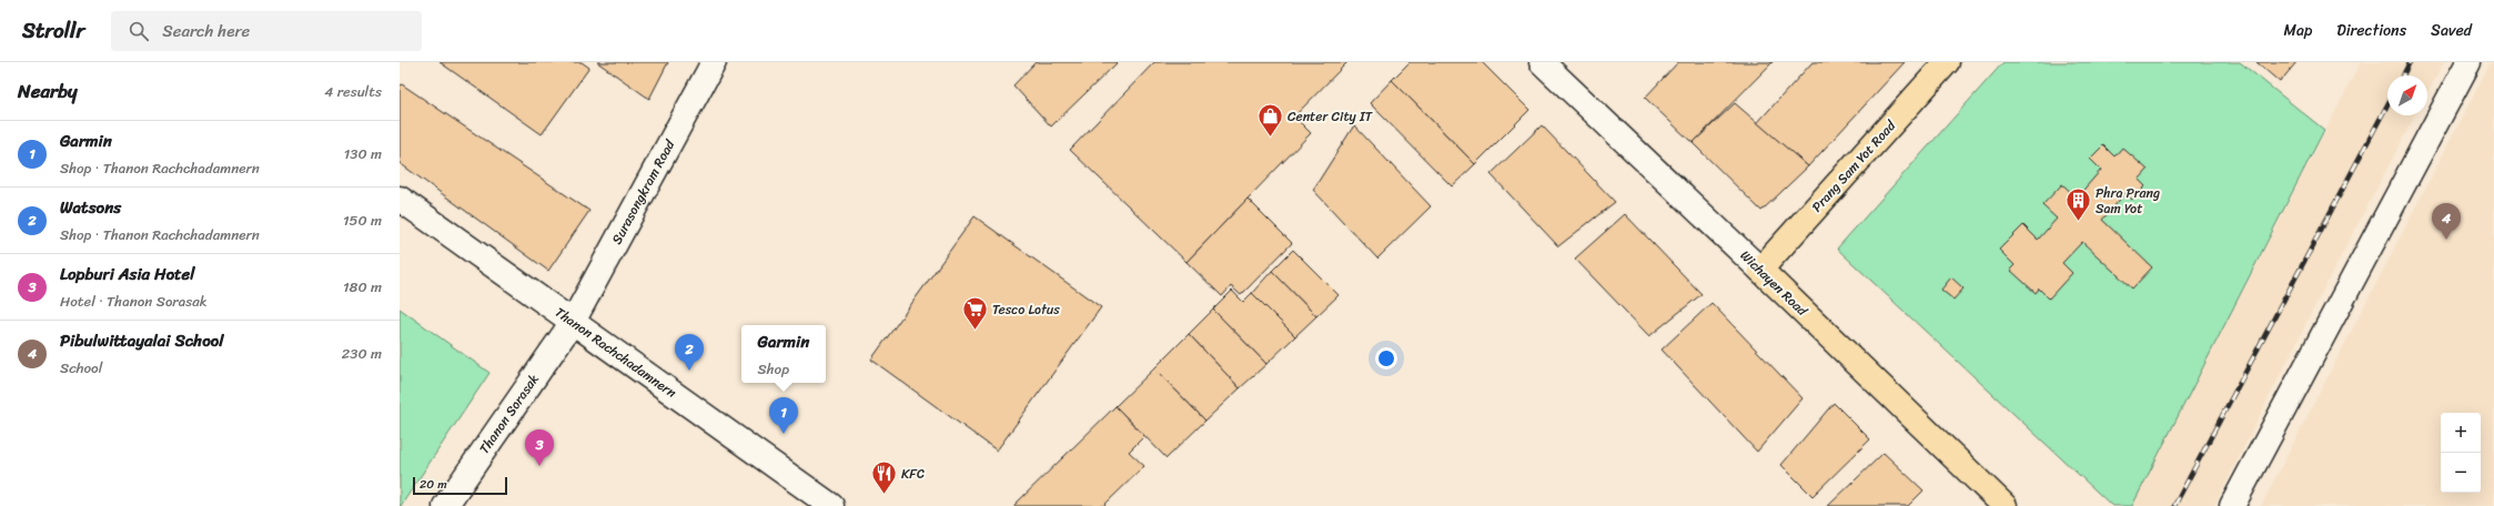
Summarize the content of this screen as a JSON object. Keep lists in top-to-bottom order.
{
  "streets": {
    "main road": ["Prang Sam Yot Road", "Wichayen Road"],
    "street": ["Surasongkram Road", "Thanon Rachchadamnern", "Thanon Sorasak"]
  },
  "crossings": [
    ["Prang Sam Yot Road", "Wichayen Road"],
    ["Surasongkram Road", "Thanon Rachchadamnern"],
    ["Surasongkram Road", "Thanon Sorasak"],
    ["Thanon Rachchadamnern", "Thanon Sorasak"]
  ],
  "places": {
    "shop": ["Center City IT"],
    "building": ["Phra Prang Sam Yot"],
    "supermarket": ["Tesco Lotus"],
    "restaurant": ["KFC"]
  },
  "scale_bar": "20 m",
  "north": "top right",
  "page": {
    "header": "Strollr",
    "search": "Search here",
    "nav": ["Map", "Directions", "Saved"],
    "heading": ["Nearby", "4 results"],
    "list": [
      {
        "mark": "1",
        "name": "Garmin",
        "note": "Shop · Thanon Rachchadamnern",
        "value": "130 m"
      },
      {
        "mark": "2",
        "name": "Watsons",
        "note": "Shop · Thanon Rachchadamnern",
        "value": "150 m"
      },
      {
        "mark": "3",
        "name": "Lopburi Asia Hotel",
        "note": "Hotel · Thanon Sorasak",
        "value": "180 m"
      },
      {
        "mark": "4",
        "name": "Pibulwittayalai School",
        "note": "School",
        "value": "230 m"
      }
    ],
    "pins": [
      "4",
      "2",
      "1",
      "3"
    ],
    "popup": ["Garmin", "Shop"],
    "map_buttons": ["+", "−"],
    "scale": "20 m"
  }
}
